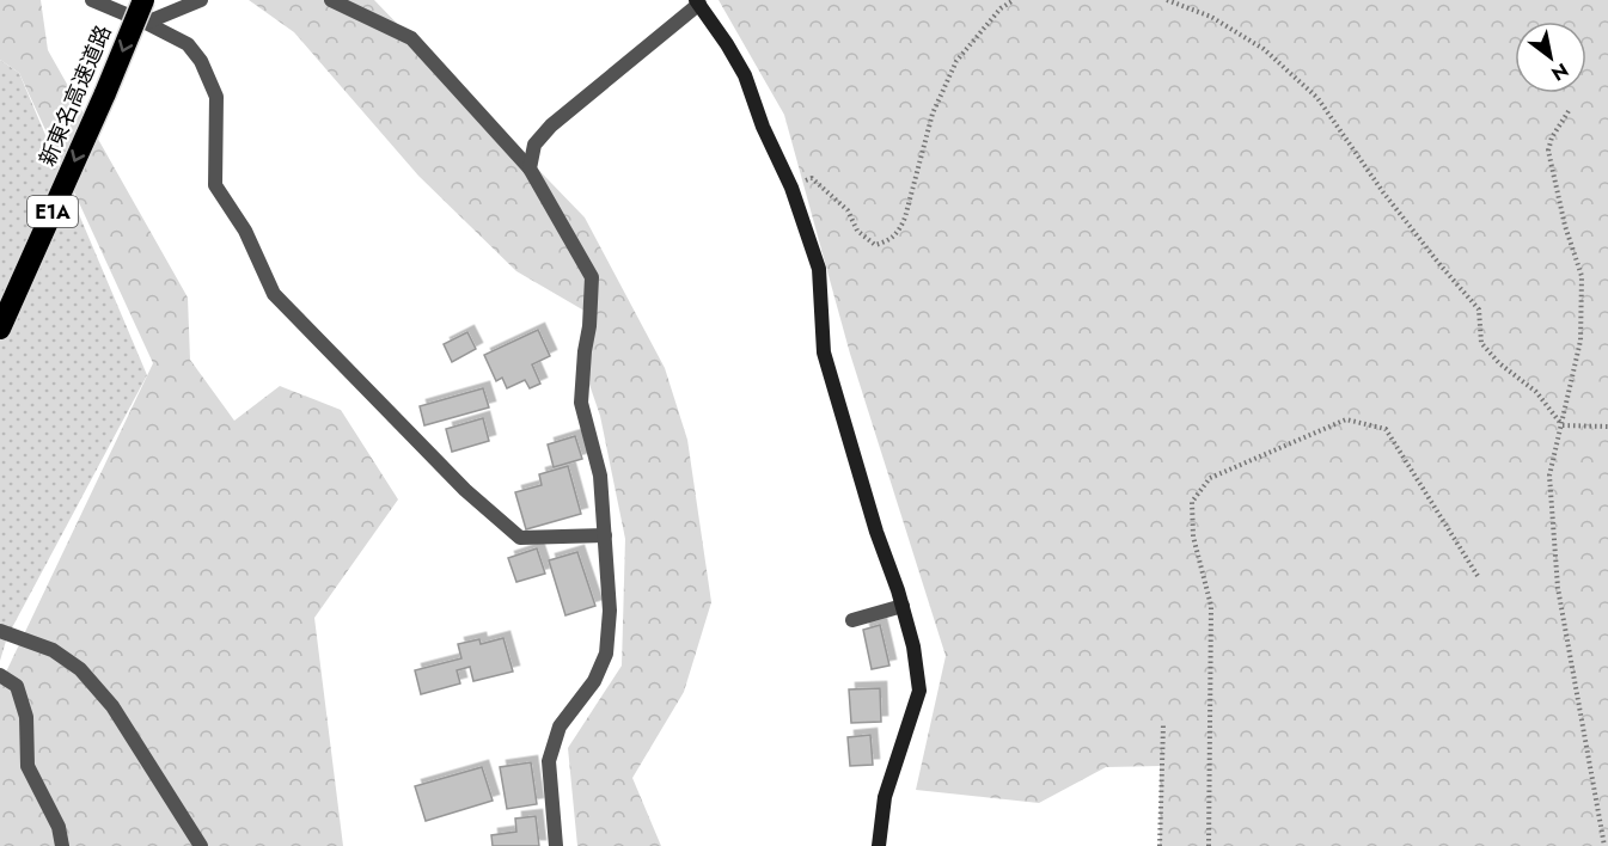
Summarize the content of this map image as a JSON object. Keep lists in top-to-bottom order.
{
  "streets": {
    "highway": ["新東名高速道路", "E1A"]
  },
  "one_way": ["新東名高速道路"],
  "north": "bottom right"
}
